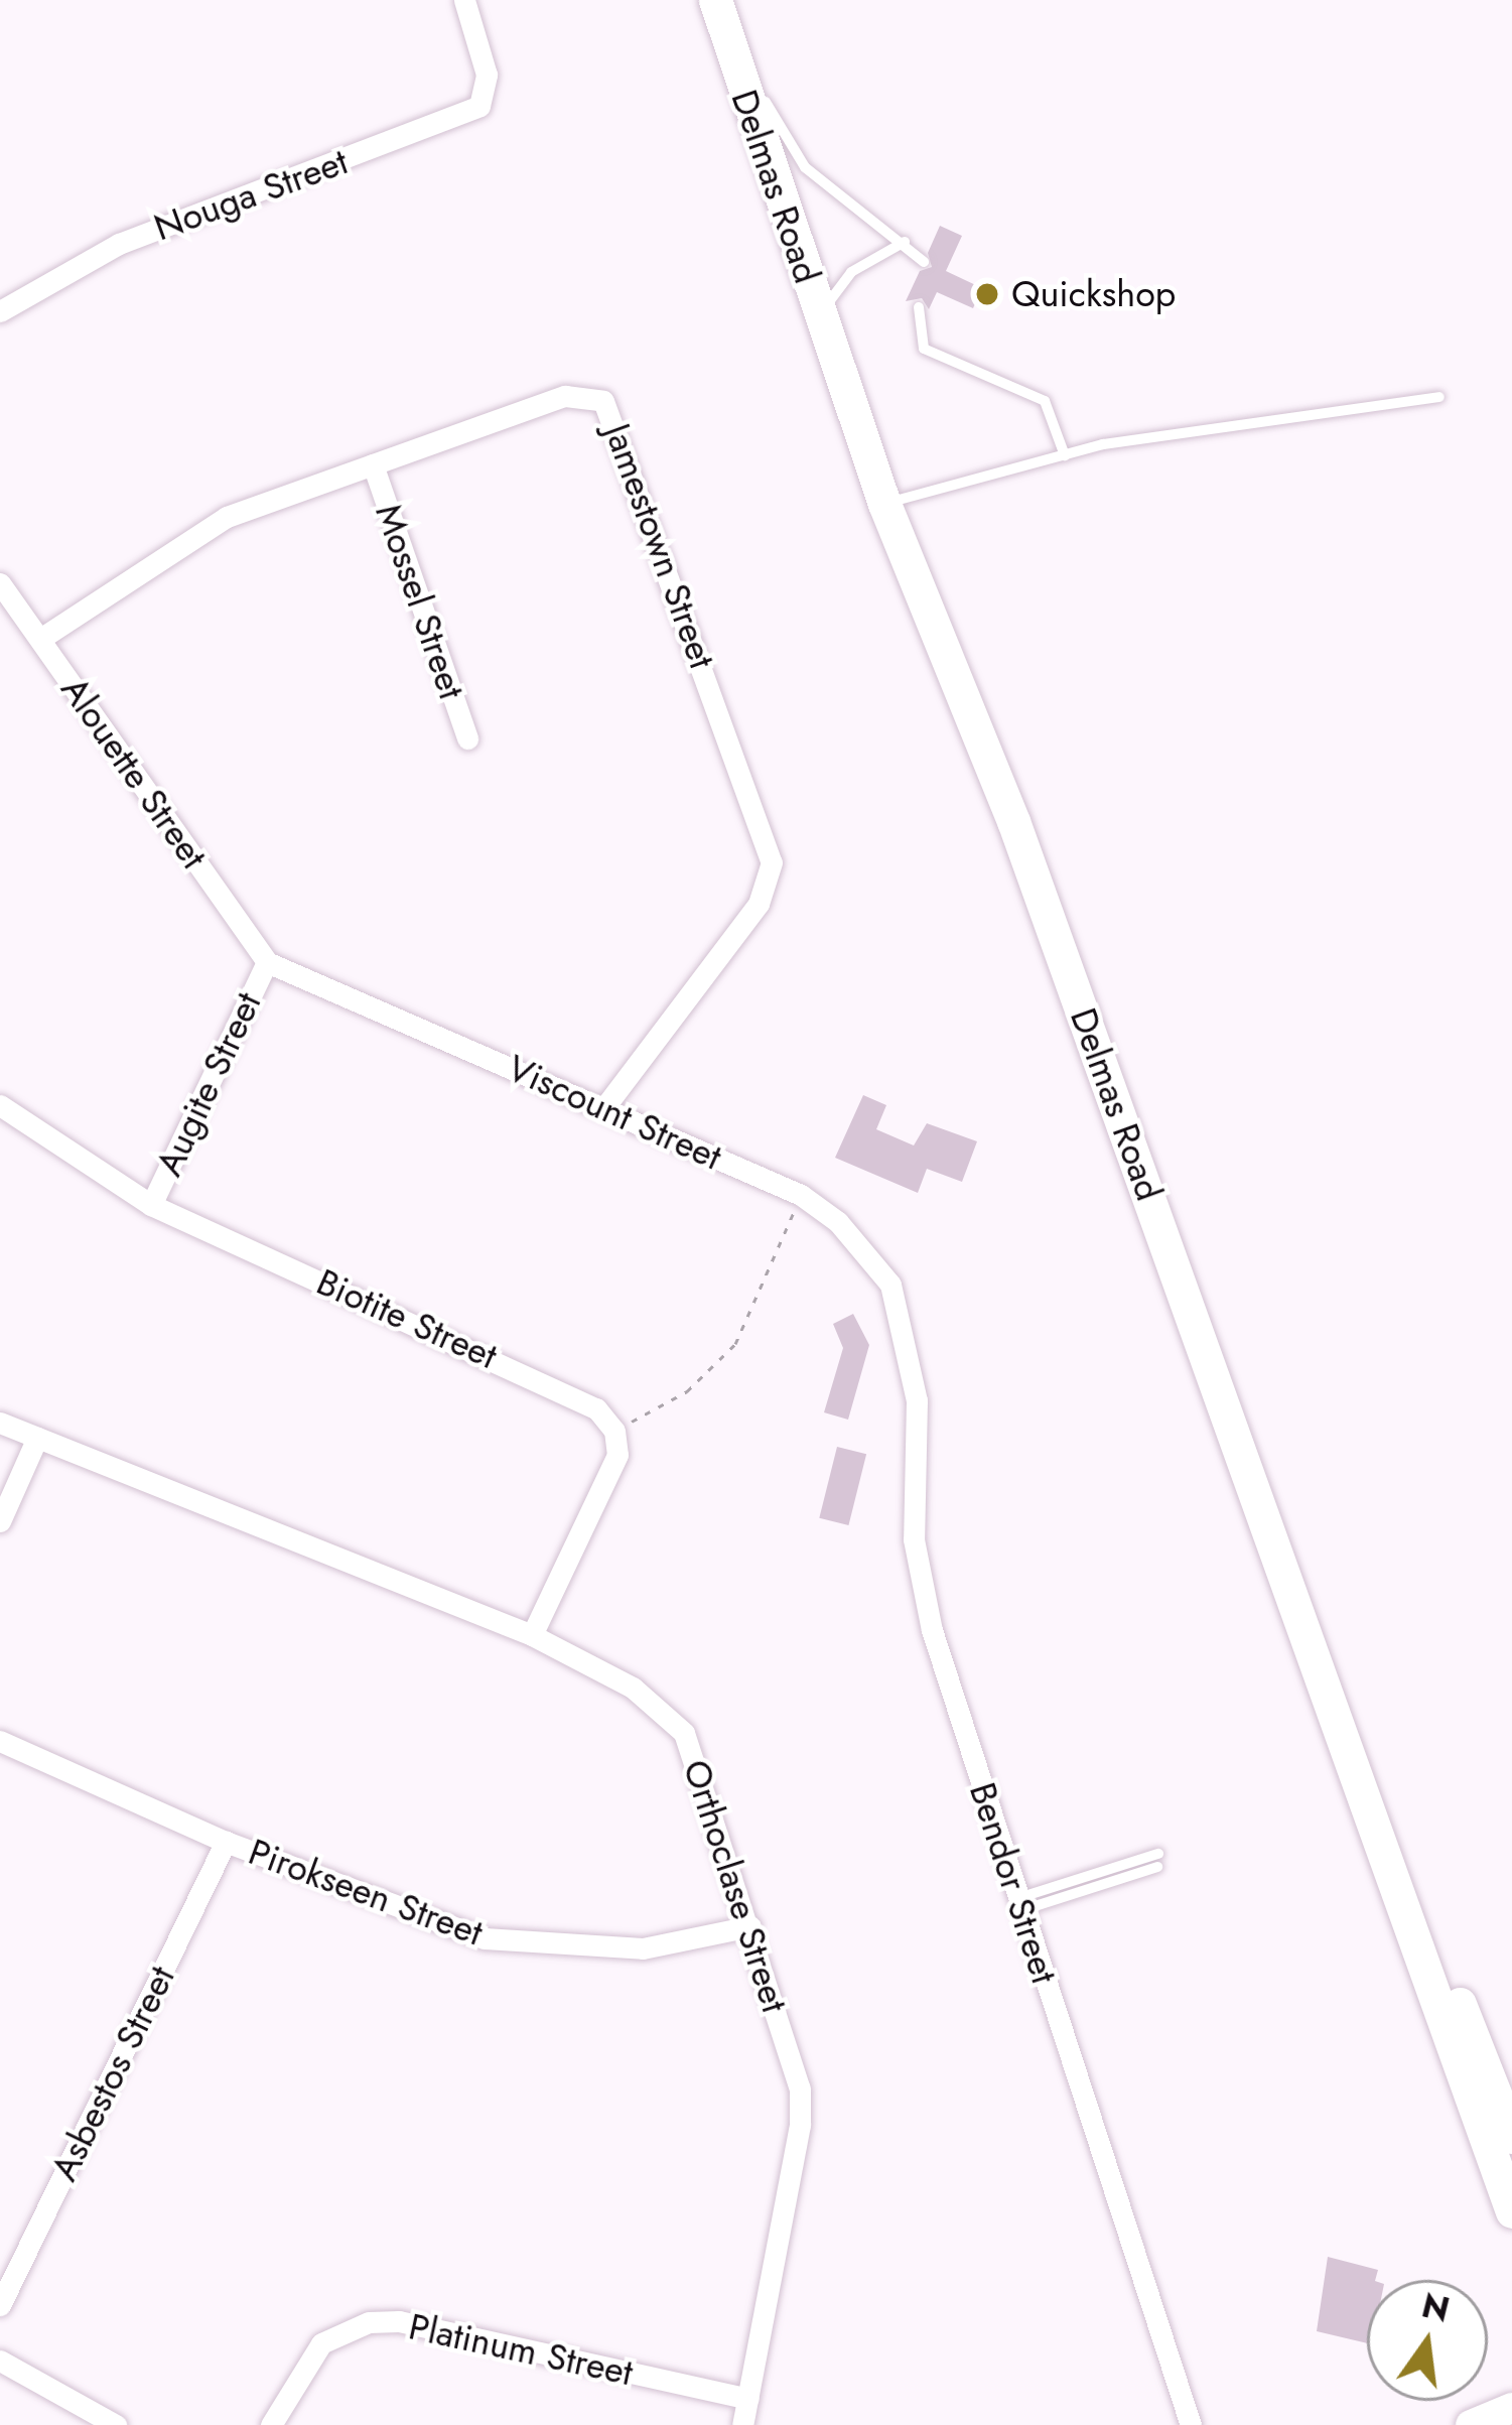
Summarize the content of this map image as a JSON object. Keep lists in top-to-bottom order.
{
  "streets": {
    "main road": ["Delmas Road"],
    "street": [
      "Nouga Street",
      "Jamestown Street",
      "Mossel Street",
      "Alouette Street",
      "Augite Street",
      "Viscount Street",
      "Biotite Street",
      "Bendor Street",
      "Orthoclase Street",
      "Pirokseen Street",
      "Asbestos Street",
      "Platinum Street"
    ]
  },
  "crossings": [
    ["Jamestown Street", "Mossel Street"],
    ["Jamestown Street", "Alouette Street"],
    ["Jamestown Street", "Viscount Street"],
    ["Alouette Street", "Augite Street"],
    ["Alouette Street", "Viscount Street"],
    ["Augite Street", "Viscount Street"],
    ["Augite Street", "Biotite Street"],
    ["Viscount Street", "Bendor Street"],
    ["Orthoclase Street", "Pirokseen Street"],
    ["Orthoclase Street", "Platinum Street"],
    ["Pirokseen Street", "Asbestos Street"]
  ],
  "places": ["Quickshop"],
  "north": "top"
}
